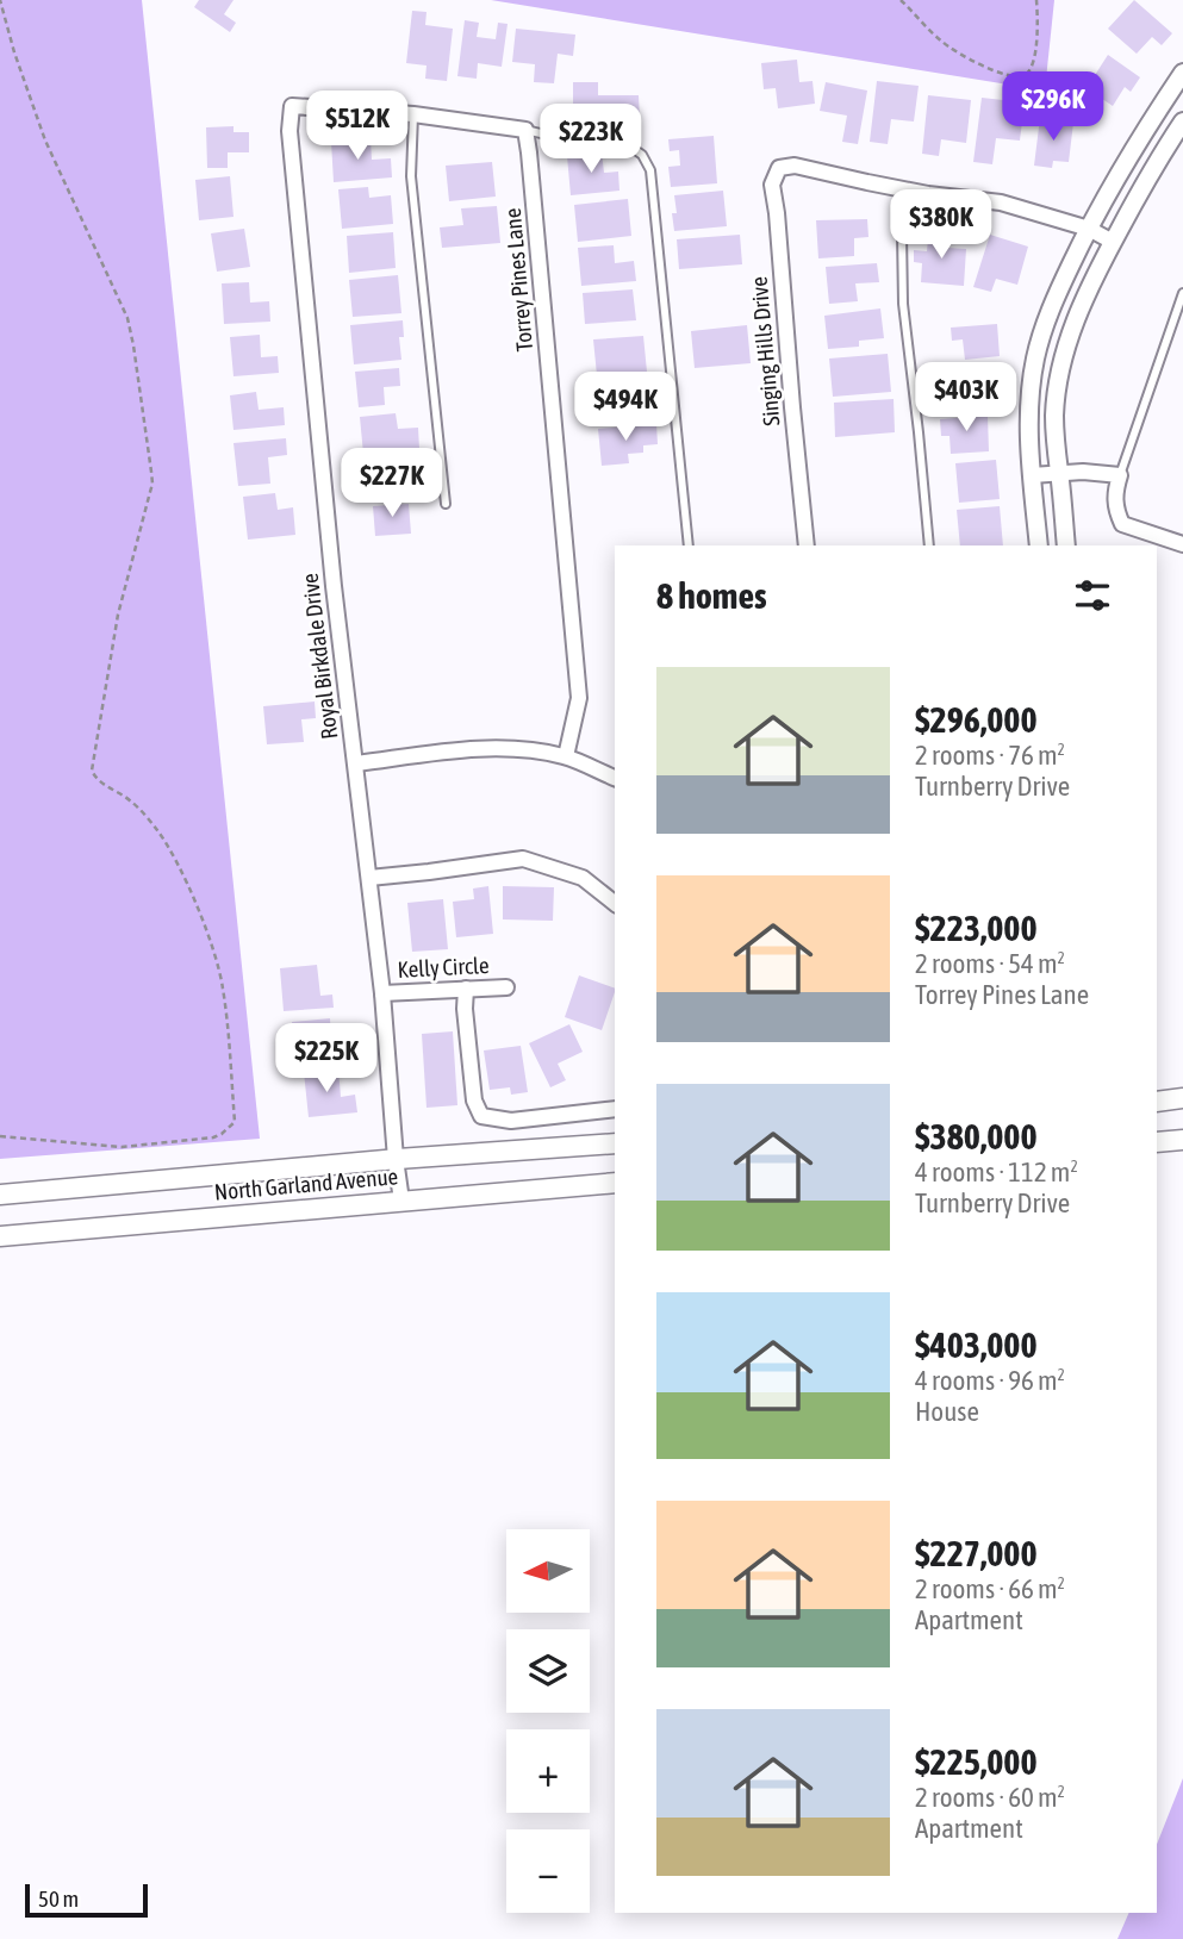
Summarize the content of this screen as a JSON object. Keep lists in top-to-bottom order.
{
  "streets": {
    "main road": ["North Garland Avenue"],
    "street": [
      "Torrey Pines Lane",
      "Singing Hills Drive",
      "Royal Birkdale Drive",
      "Kelly Circle"
    ]
  },
  "crossings": [
    ["Royal Birkdale Drive", "Kelly Circle"],
    ["Royal Birkdale Drive", "North Garland Avenue"]
  ],
  "scale_bar": "50 m",
  "north": "left",
  "page": {
    "price": [
      "$296K",
      "$512K",
      "$223K",
      "$380K",
      "$403K",
      "$494K",
      "$227K",
      "$225K"
    ],
    "heading": "8 homes",
    "list": [
      {
        "name": "$296,000",
        "note": "2 rooms · 76 m² · Turnberry Drive"
      },
      {
        "name": "$223,000",
        "note": "2 rooms · 54 m² · Torrey Pines Lane"
      },
      {
        "name": "$380,000",
        "note": "4 rooms · 112 m² · Turnberry Drive"
      },
      {
        "name": "$403,000",
        "note": "4 rooms · 96 m² · House"
      },
      {
        "name": "$227,000",
        "note": "2 rooms · 66 m² · Apartment"
      },
      {
        "name": "$225,000",
        "note": "2 rooms · 60 m² · Apartment"
      }
    ],
    "map_buttons": ["+", "−"],
    "scale": "50 m"
  }
}
